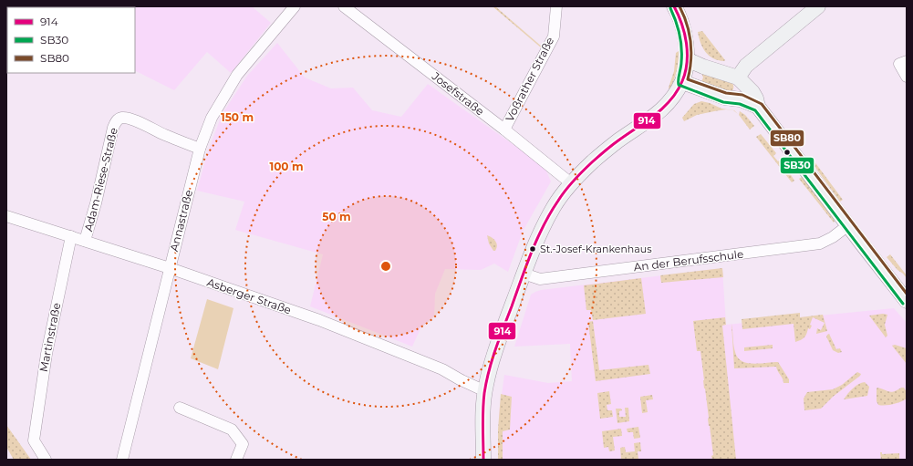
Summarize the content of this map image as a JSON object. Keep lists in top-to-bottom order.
{
  "streets": {
    "street": [
      "Voßrather Straße",
      "Josefstraße",
      "Adam-Riese-Straße",
      "Annastraße",
      "An der Berufsschule",
      "Asberger Straße",
      "Martinstraße"
    ]
  },
  "crossings": [
    ["Voßrather Straße", "Josefstraße"],
    ["Adam-Riese-Straße", "Annastraße"],
    ["Adam-Riese-Straße", "Asberger Straße"],
    ["Annastraße", "Asberger Straße"],
    ["Asberger Straße", "Martinstraße"]
  ],
  "places": ["St.-Josef-Krankenhaus"],
  "lines": ["transit line 914", "transit line SB80", "transit line SB30"],
  "legend": ["914", "SB30", "SB80"],
  "rings": ["150 m", "100 m", "50 m"]
}
